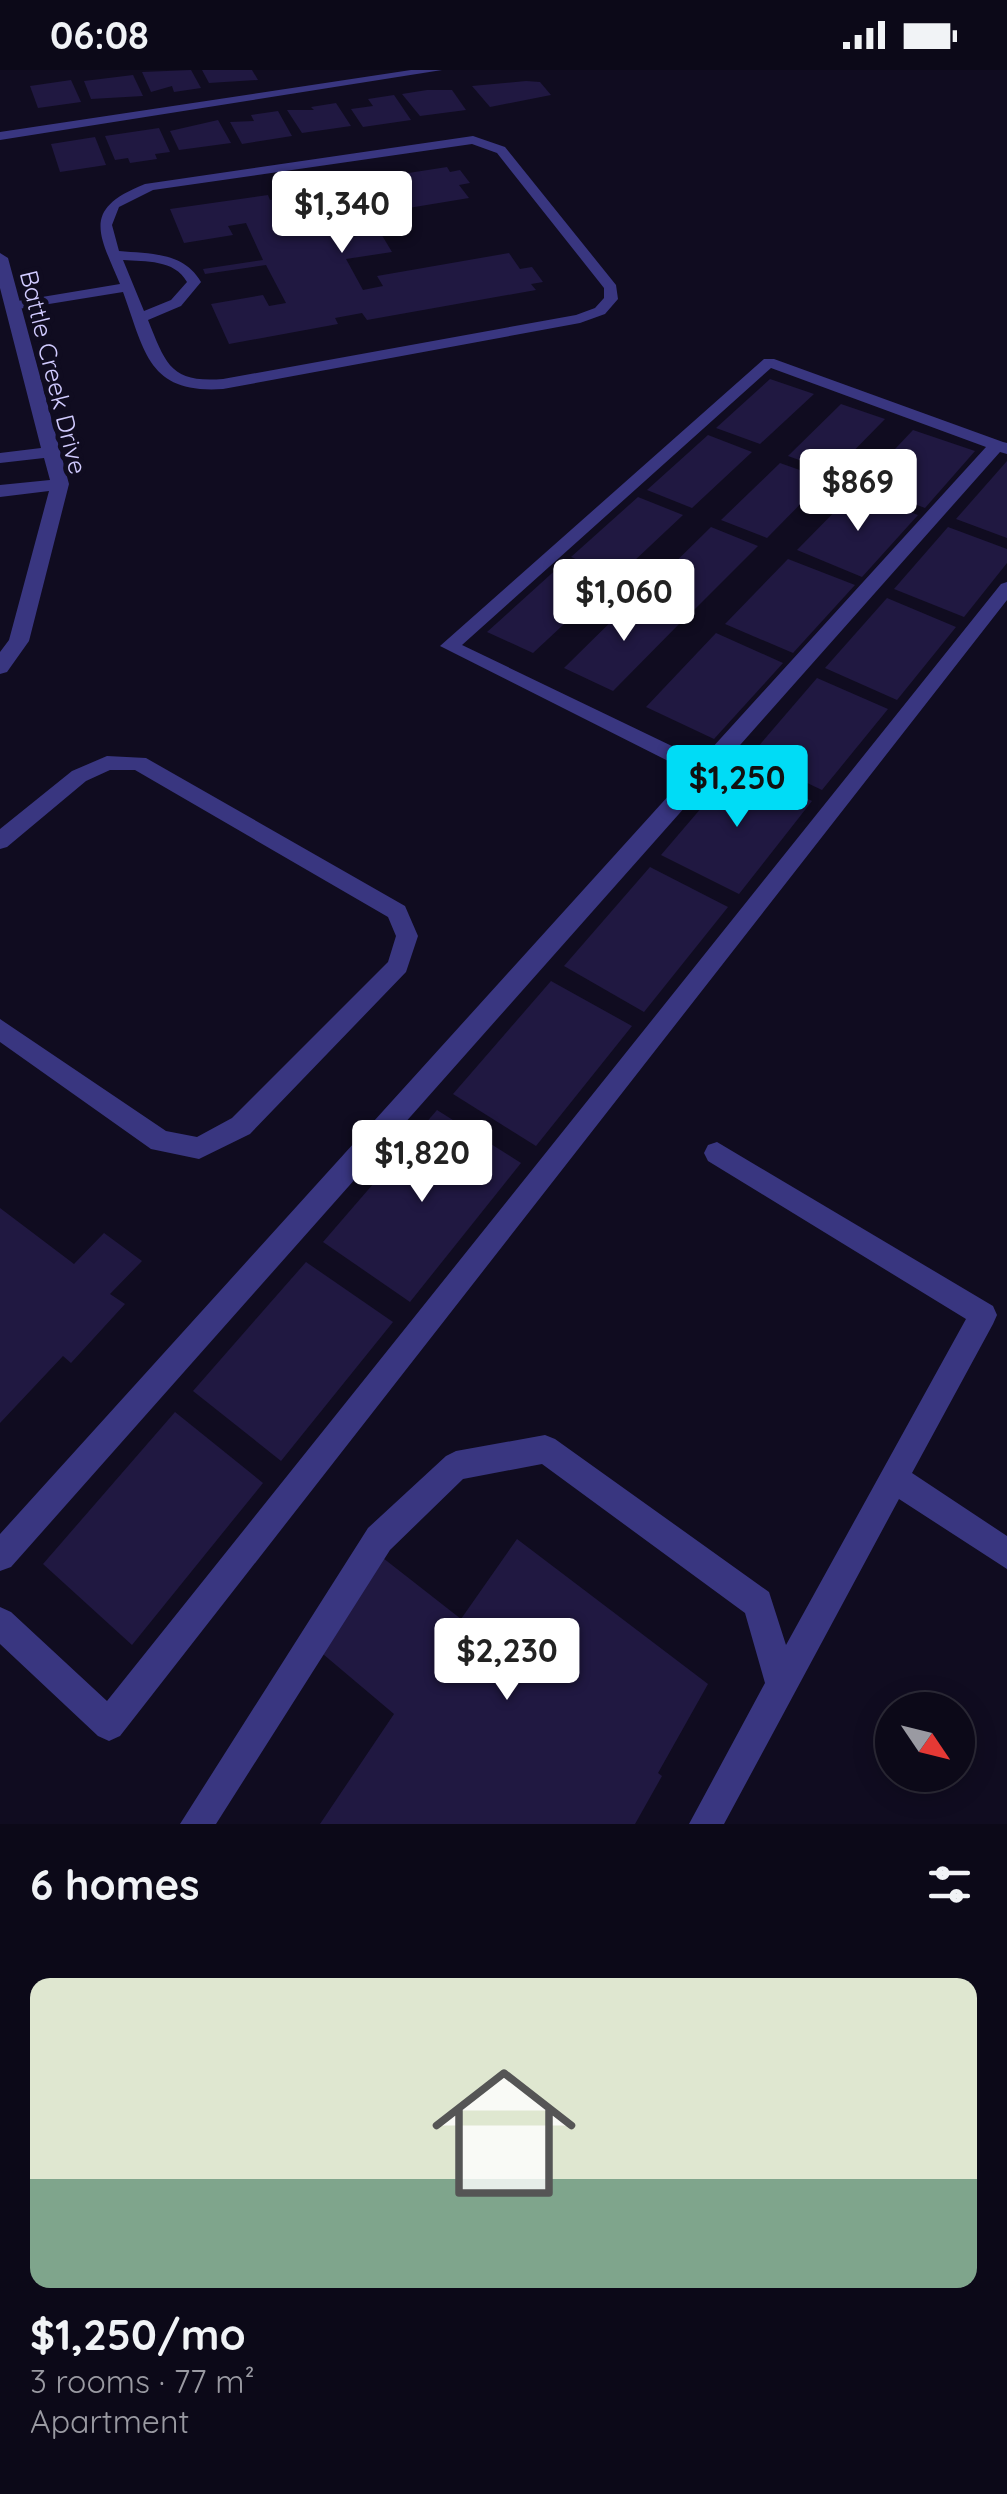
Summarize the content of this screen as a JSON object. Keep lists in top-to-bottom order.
{
  "streets": {
    "street": ["Battle Creek Drive"]
  },
  "north": "bottom right",
  "page": {
    "status": "06:08",
    "price": [
      "$1,340",
      "$869",
      "$1,060",
      "$1,250",
      "$1,820",
      "$2,230"
    ],
    "heading": "6 homes",
    "list": [
      {
        "name": "$1,250/mo",
        "note": "3 rooms · 77 m² · Apartment"
      }
    ]
  }
}
